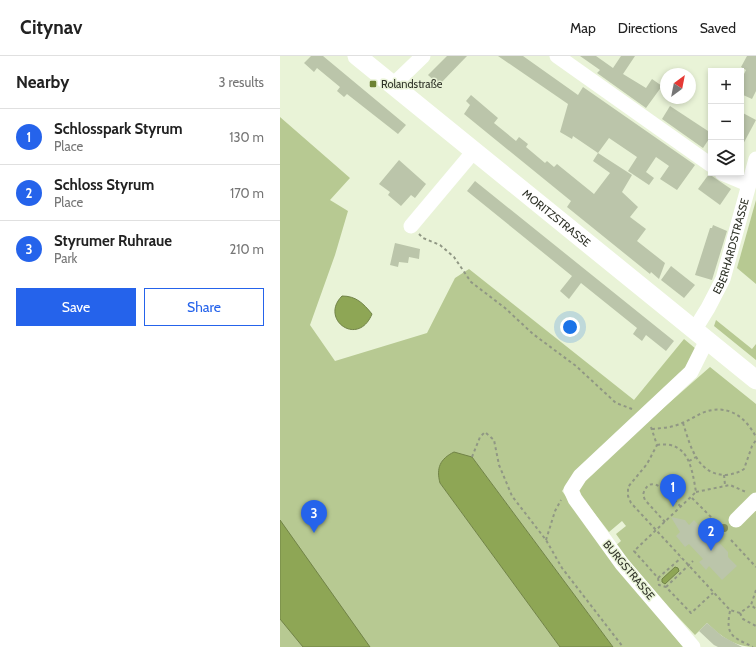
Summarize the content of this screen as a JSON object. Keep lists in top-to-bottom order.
{
  "streets": {
    "main road": ["MORITZSTRASSE"],
    "street": ["EBERHARDSTRASSE", "BURGSTRASSE"]
  },
  "crossings": [
    ["MORITZSTRASSE", "EBERHARDSTRASSE"],
    ["EBERHARDSTRASSE", "BURGSTRASSE"]
  ],
  "places": {
    "transit": ["Rolandstraße"]
  },
  "north": "top right",
  "page": {
    "header": "Citynav",
    "nav": ["Map", "Directions", "Saved"],
    "heading": ["Nearby", "3 results"],
    "map_buttons": ["+", "−"],
    "list": [
      {
        "mark": "1",
        "name": "Schlosspark Styrum",
        "note": "Place",
        "value": "130 m"
      },
      {
        "mark": "2",
        "name": "Schloss Styrum",
        "note": "Place",
        "value": "170 m"
      },
      {
        "mark": "3",
        "name": "Styrumer Ruhraue",
        "note": "Park",
        "value": "210 m"
      }
    ],
    "buttons": ["Save", "Share"],
    "pins": ["1", "3", "2"]
  }
}
